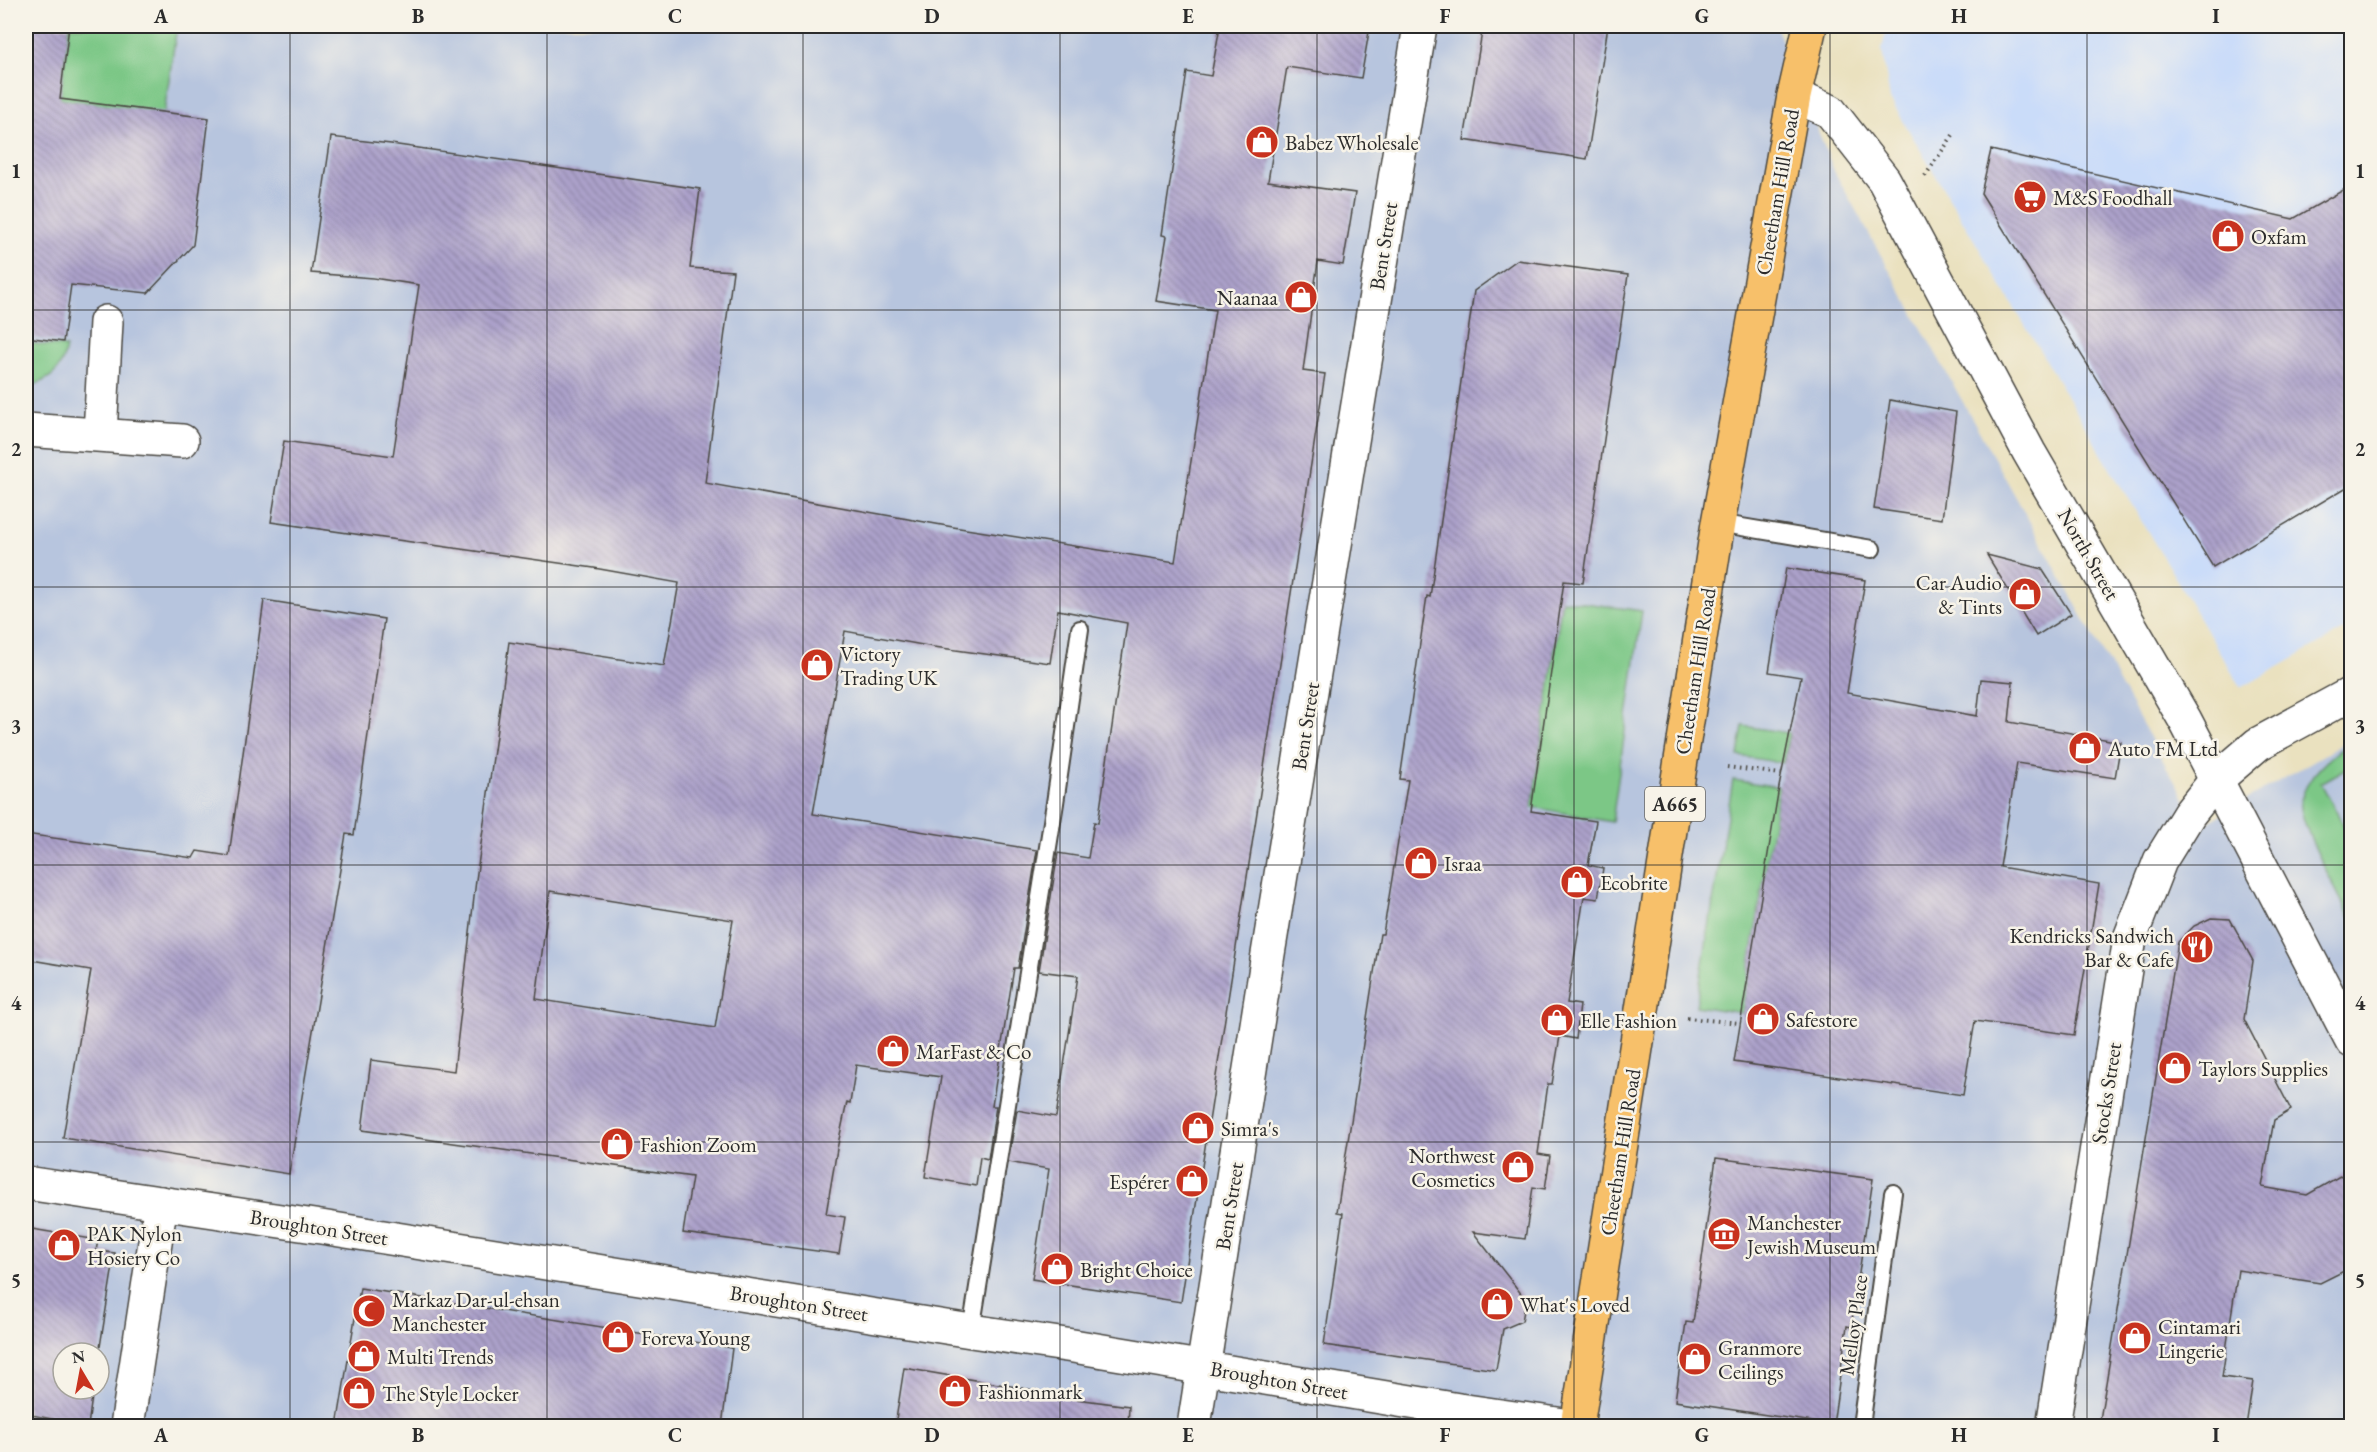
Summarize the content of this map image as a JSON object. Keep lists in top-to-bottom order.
{
  "streets": {
    "highway": ["Cheetham Hill Road", "A665"],
    "street": [
      "Bent Street",
      "North Street",
      "Stocks Street",
      "Broughton Street"
    ],
    "lane": ["Melloy Place"]
  },
  "crossings": [
    ["Cheetham Hill Road", "North Street"],
    ["Bent Street", "Broughton Street"],
    ["North Street", "Stocks Street"]
  ],
  "places": {
    "shop": [
      "Babez Wholesale",
      "Oxfam",
      "Naanaa",
      "Car Audio & Tints",
      "Victory Trading UK",
      "Auto FM Ltd",
      "Israa",
      "Ecobrite",
      "Safestore",
      "Elle Fashion",
      "MarFast & Co",
      "Taylors Supplies",
      "Simra's",
      "Fashion Zoom",
      "Northwest Cosmetics",
      "Espérer",
      "PAK Nylon Hosiery Co",
      "Bright Choice",
      "What's Loved",
      "Foreva Young",
      "Cintamari Lingerie",
      "Multi Trends",
      "Granmore Ceilings",
      "Fashionmark",
      "The Style Locker"
    ],
    "supermarket": ["M&S Foodhall"],
    "restaurant": ["Kendricks Sandwich Bar & Cafe"],
    "museum": ["Manchester Jewish Museum"],
    "mosque": ["Markaz Dar-ul-ehsan Manchester"]
  },
  "north": "top",
  "grid": {
    "columns": [
      "A",
      "B",
      "C",
      "D",
      "E",
      "F",
      "G",
      "H",
      "I"
    ],
    "rows": [
      "1",
      "2",
      "3",
      "4",
      "5"
    ]
  }
}
